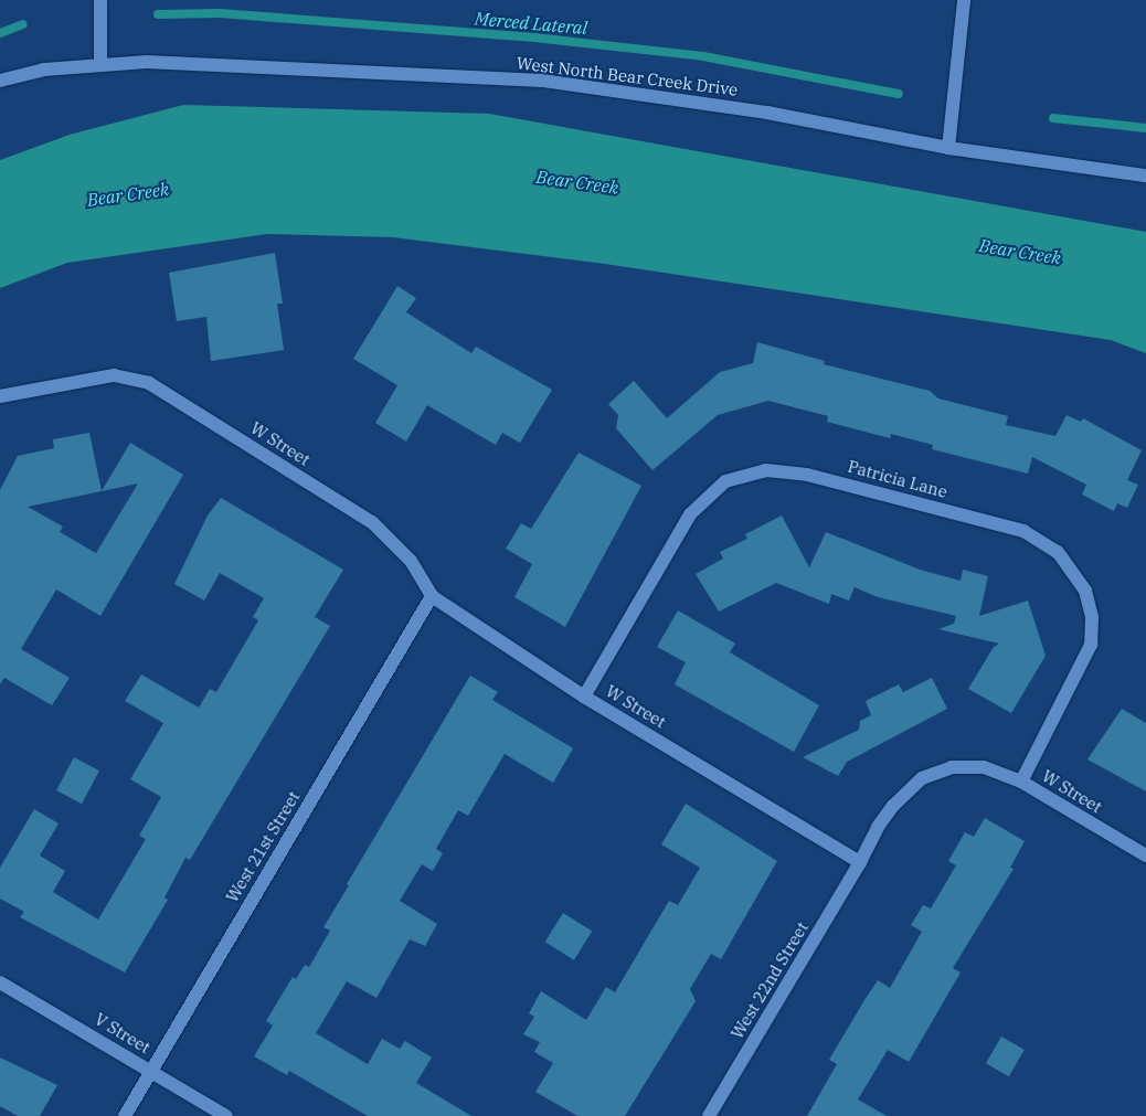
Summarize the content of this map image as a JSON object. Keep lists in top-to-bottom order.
{
  "streets": {
    "street": [
      "West North Bear Creek Drive",
      "W Street",
      "Patricia Lane",
      "West 21st Street",
      "West 22nd Street",
      "V Street"
    ]
  },
  "crossings": [
    ["W Street", "Patricia Lane"],
    ["W Street", "West 21st Street"],
    ["W Street", "West 22nd Street"],
    ["West 21st Street", "V Street"]
  ],
  "water": ["Merced Lateral", "Bear Creek"]
}
